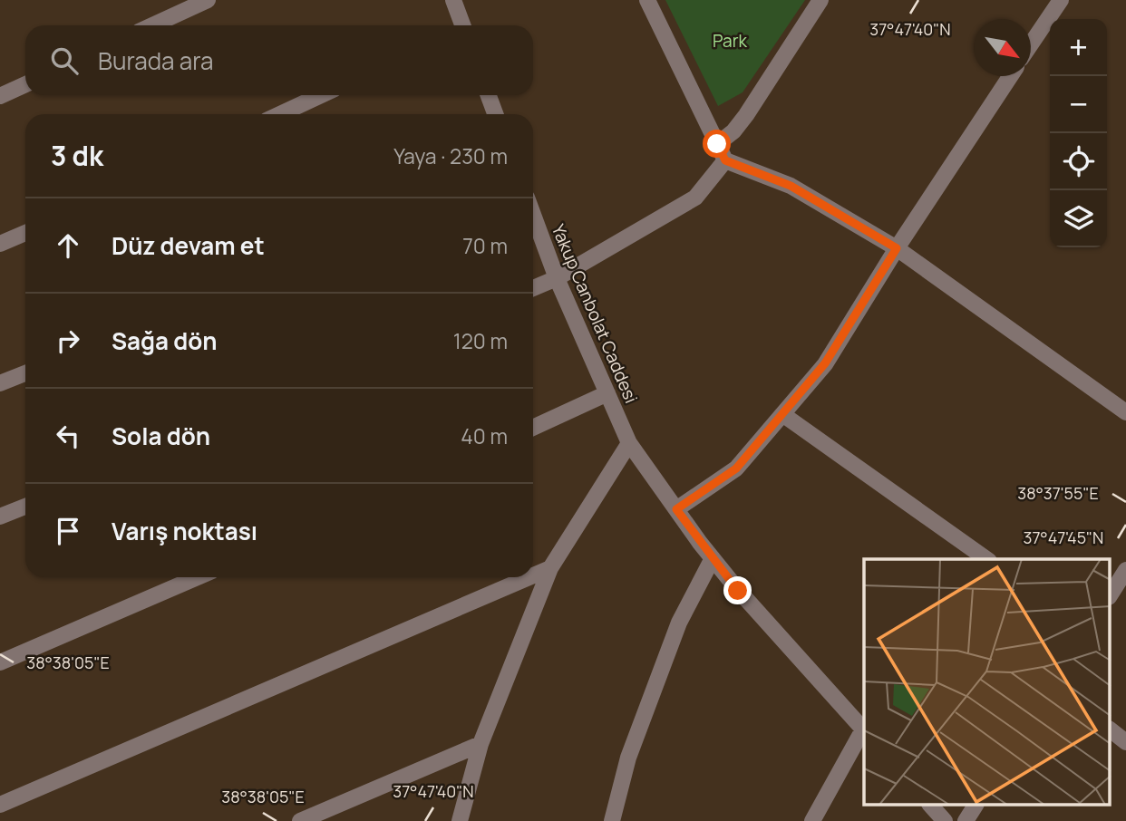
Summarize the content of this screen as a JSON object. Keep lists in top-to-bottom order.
{
  "streets": {
    "street": ["Yakup Canbolat Caddesi"]
  },
  "parks": ["Park"],
  "north": "bottom right",
  "page": {
    "map_buttons": ["+", "−"],
    "search": "Burada ara",
    "heading": ["3 dk", "Yaya · 230 m"],
    "list": [
      ["Düz devam et", "70 m"],
      ["Sağa dön", "120 m"],
      ["Sola dön", "40 m"],
      "Varış noktası"
    ]
  },
  "coordinates": [
    "37°47'40\"N",
    "38°37'55\"E",
    "37°47'45\"N",
    "38°38'05\"E"
  ]
}
